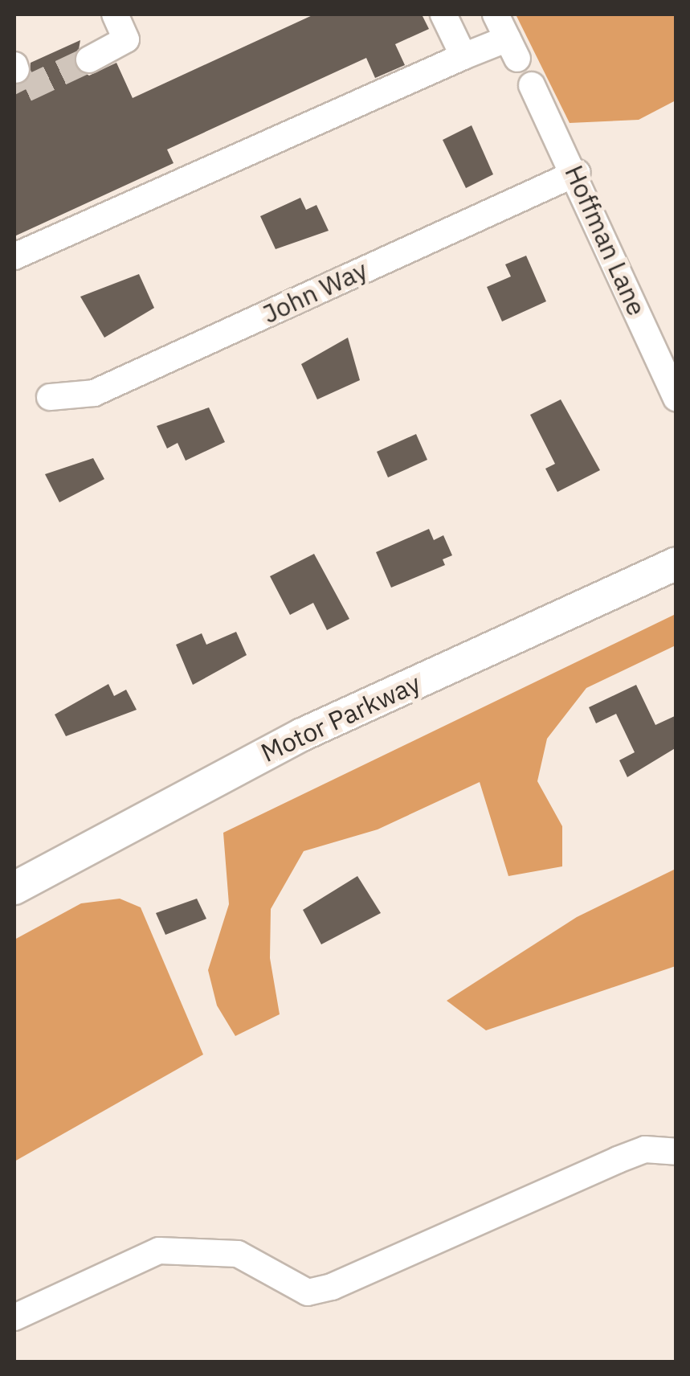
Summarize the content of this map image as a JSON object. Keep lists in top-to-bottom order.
{
  "streets": {
    "main road": ["Motor Parkway"],
    "street": ["Hoffman Lane", "John Way"]
  },
  "crossings": [
    ["Hoffman Lane", "John Way"]
  ]
}
